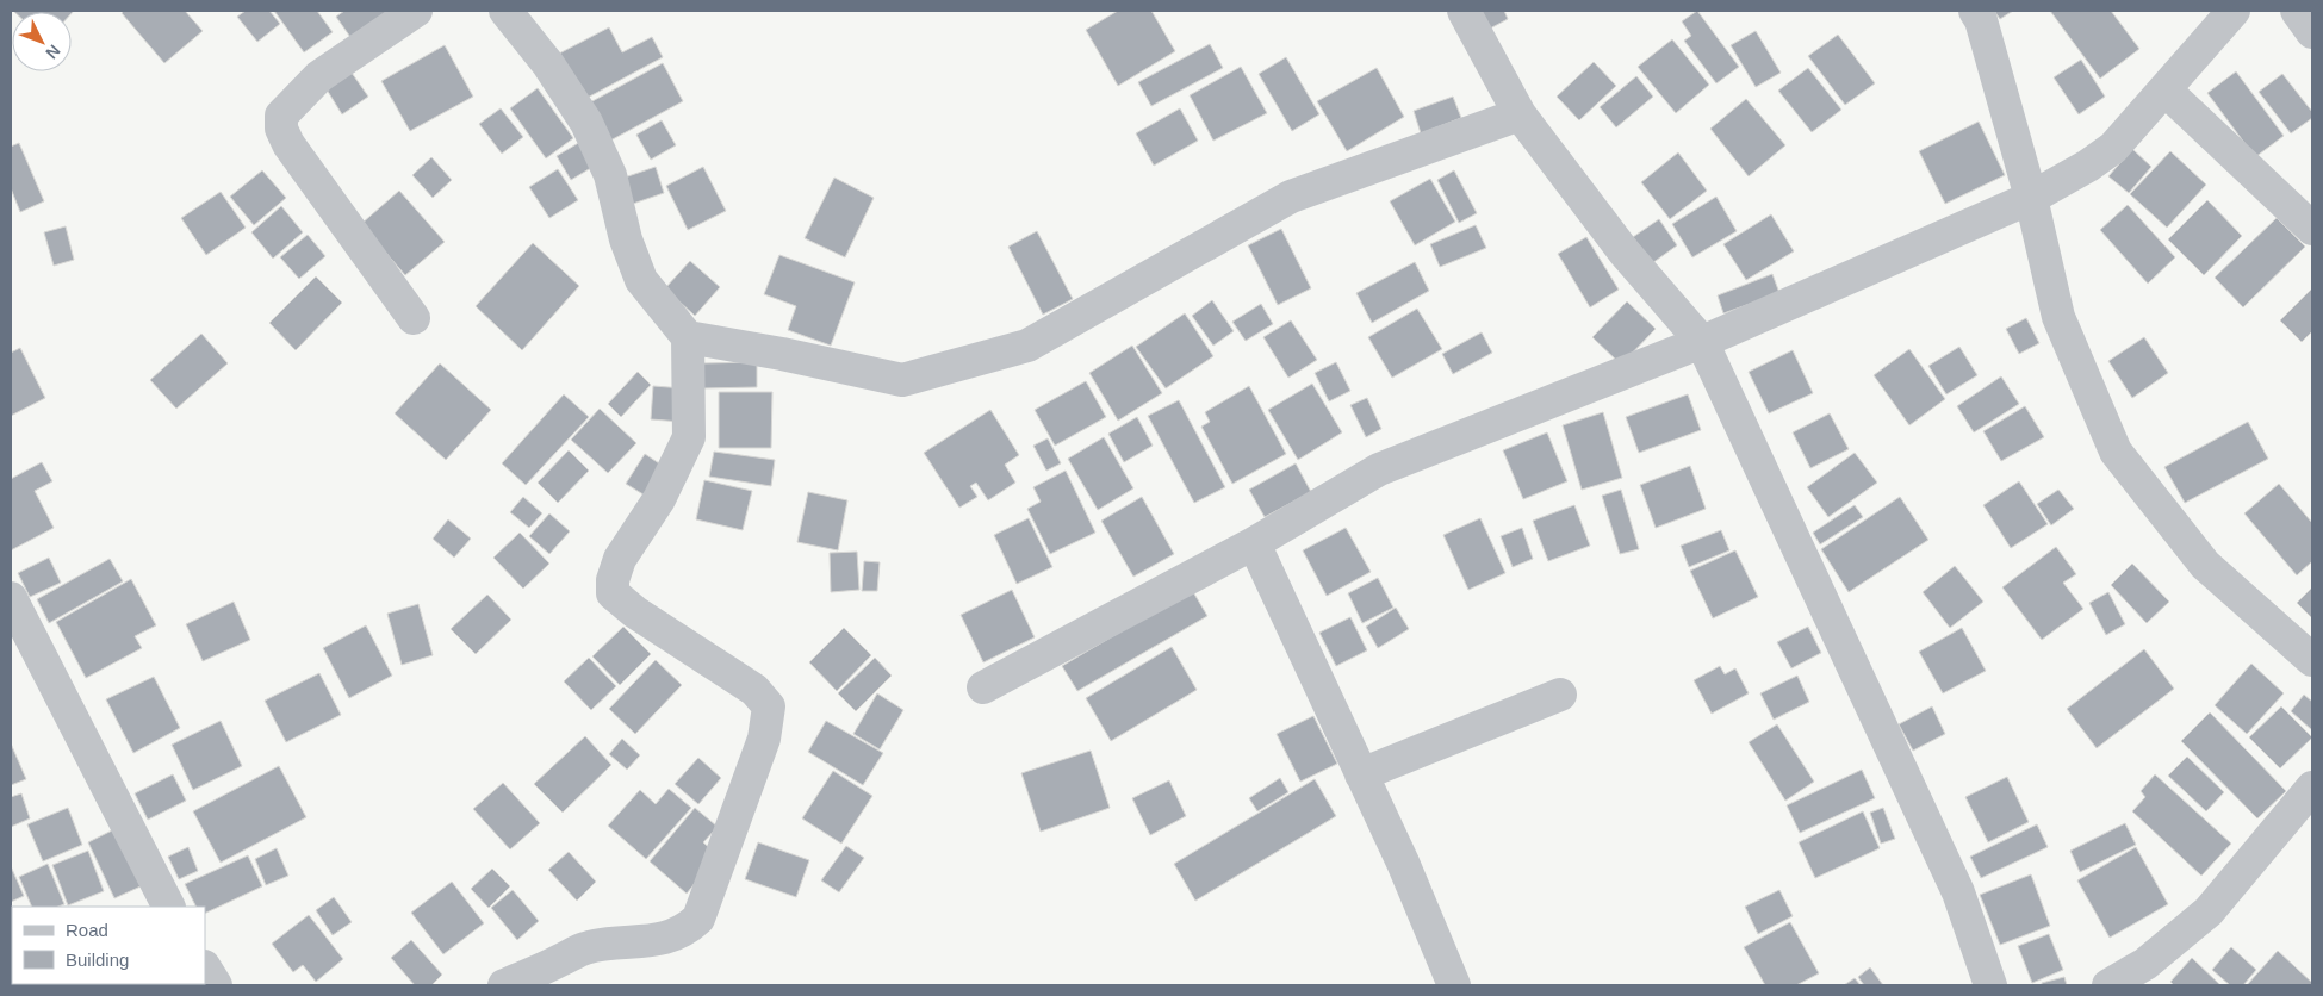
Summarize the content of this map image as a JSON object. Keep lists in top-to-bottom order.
{
  "legend": ["Road", "Building"],
  "north": "bottom right"
}
